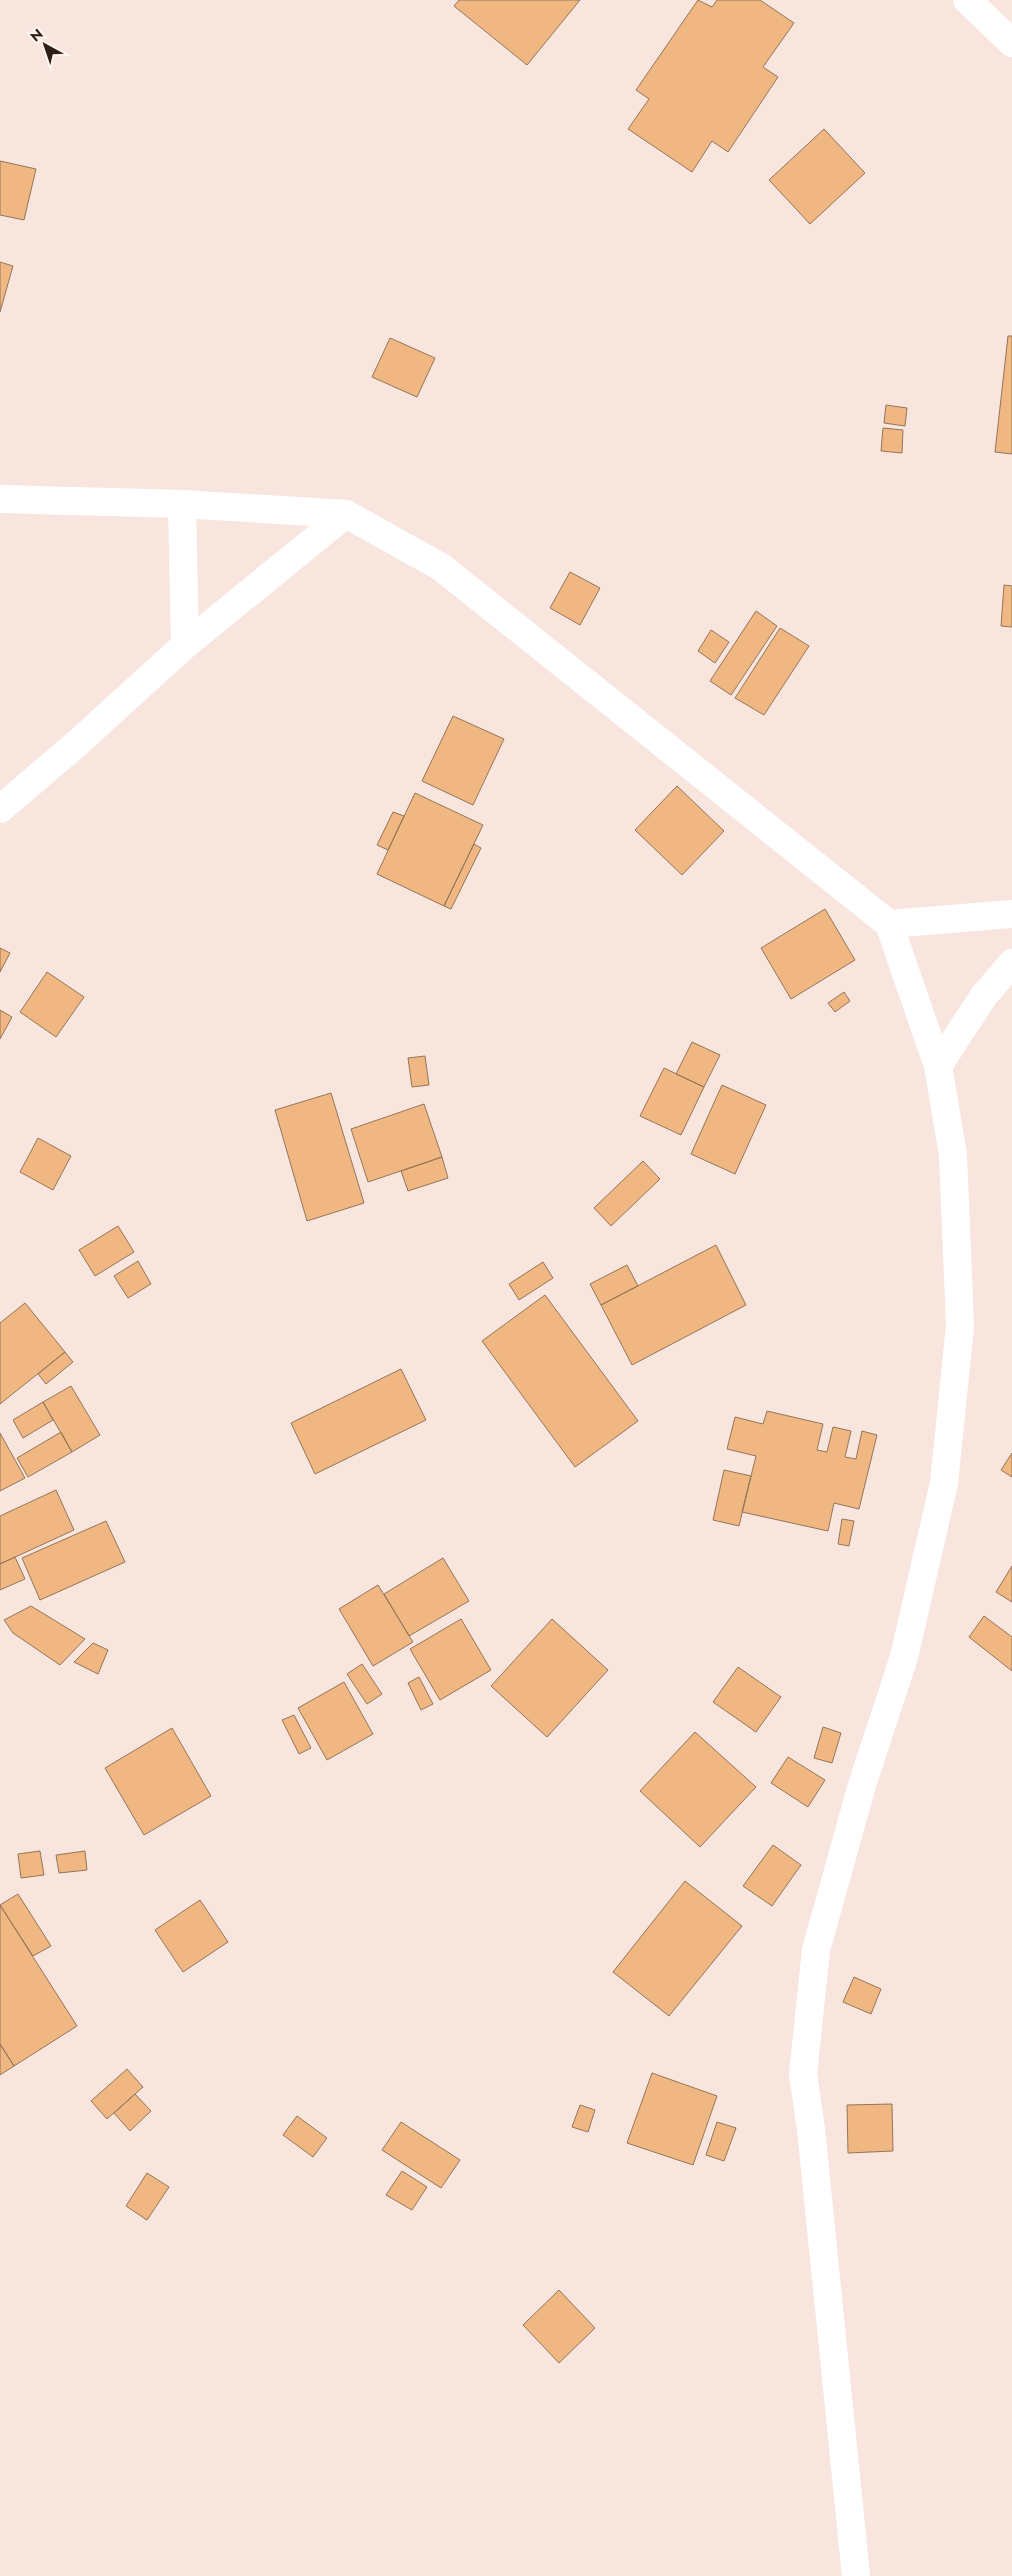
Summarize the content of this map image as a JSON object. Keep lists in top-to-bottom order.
{
  "north": "top left"
}
